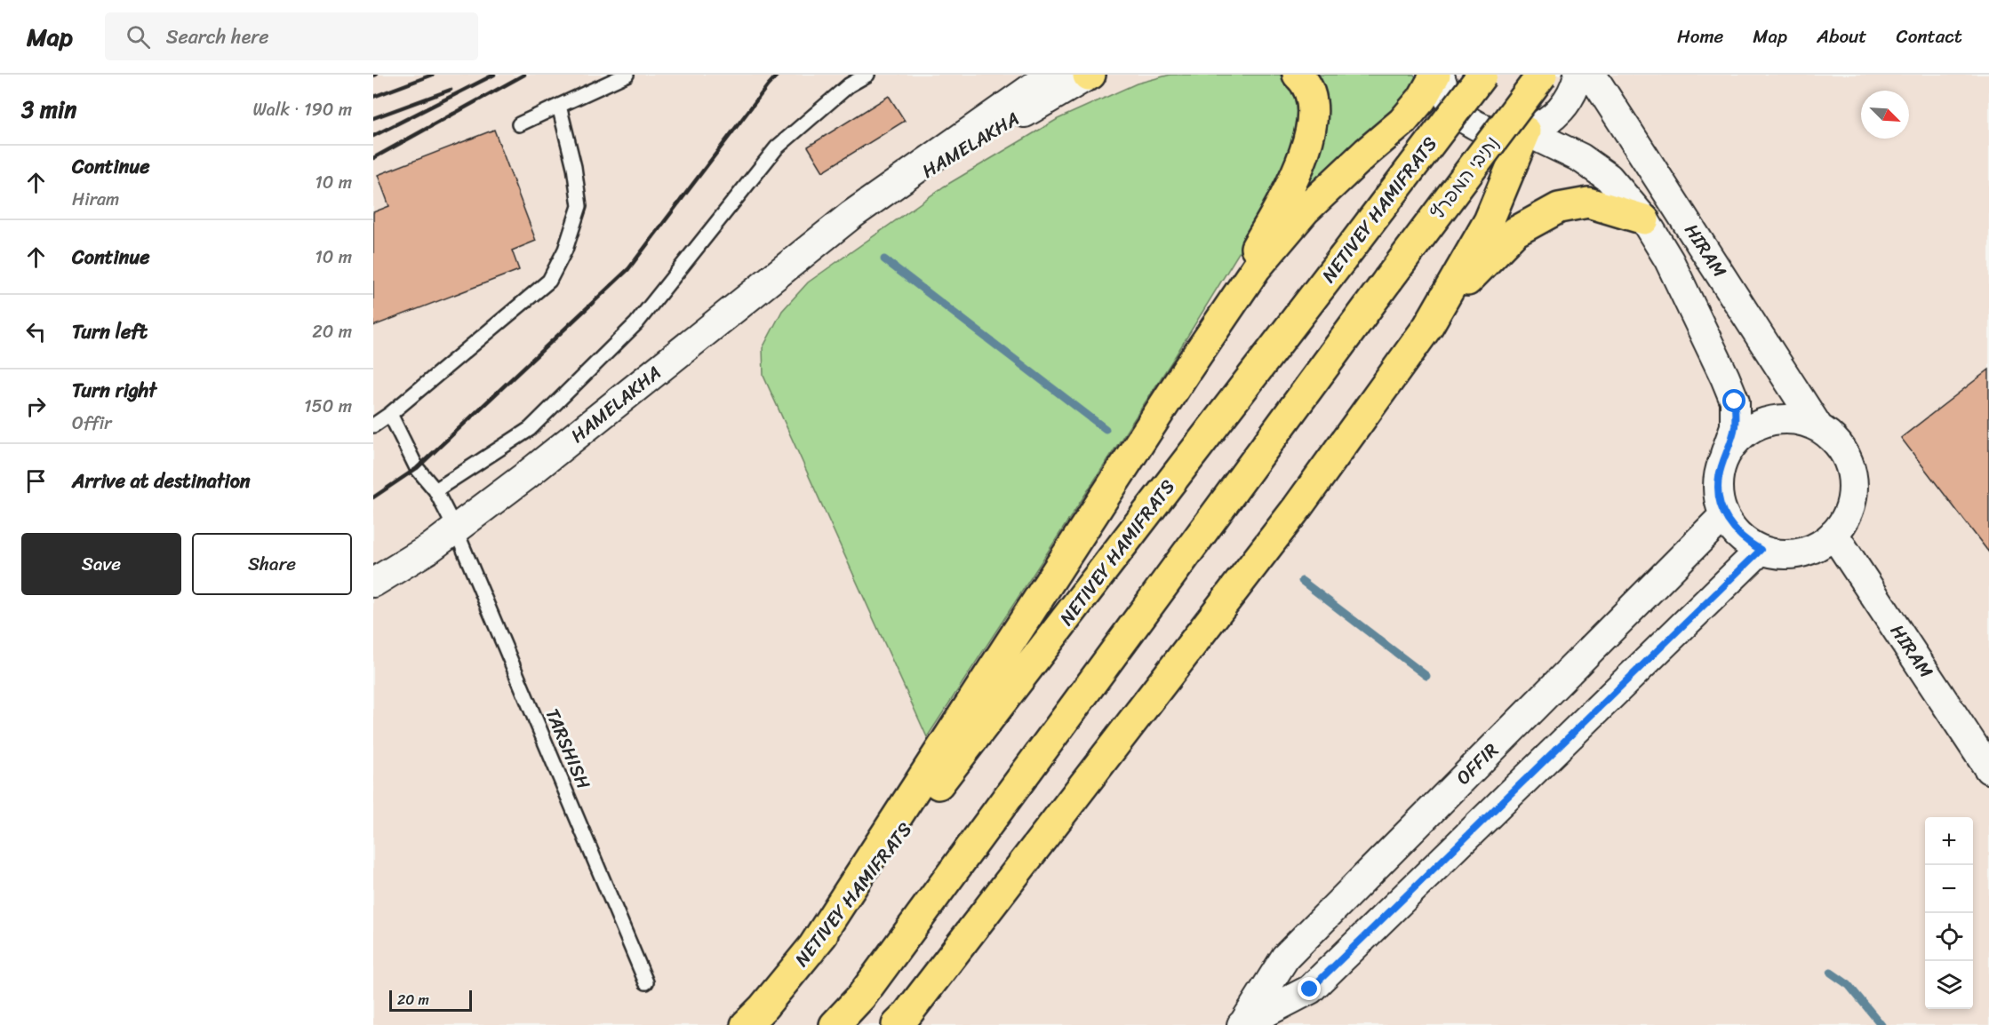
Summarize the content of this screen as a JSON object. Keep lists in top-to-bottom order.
{
  "streets": {
    "highway": ["נתיבי המפרץ", "NETIVEY HAMIFRATS"],
    "street": ["HAMELAKHA", "HIRAM", "OFFIR"],
    "lane": ["TARSHISH"]
  },
  "crossings": [
    ["HAMELAKHA", "TARSHISH"],
    ["HIRAM", "OFFIR"]
  ],
  "scale_bar": "20 m",
  "north": "bottom right",
  "page": {
    "header": "Map",
    "search": "Search here",
    "nav": [
      "Home",
      "Map",
      "About",
      "Contact"
    ],
    "heading": ["3 min", "Walk · 190 m"],
    "list": [
      ["Continue", "Hiram", "10 m"],
      ["Continue", "10 m"],
      ["Turn left", "20 m"],
      ["Turn right", "Offir", "150 m"],
      "Arrive at destination"
    ],
    "buttons": ["Save", "Share"],
    "map_buttons": ["+", "−"],
    "scale": "20 m"
  }
}
